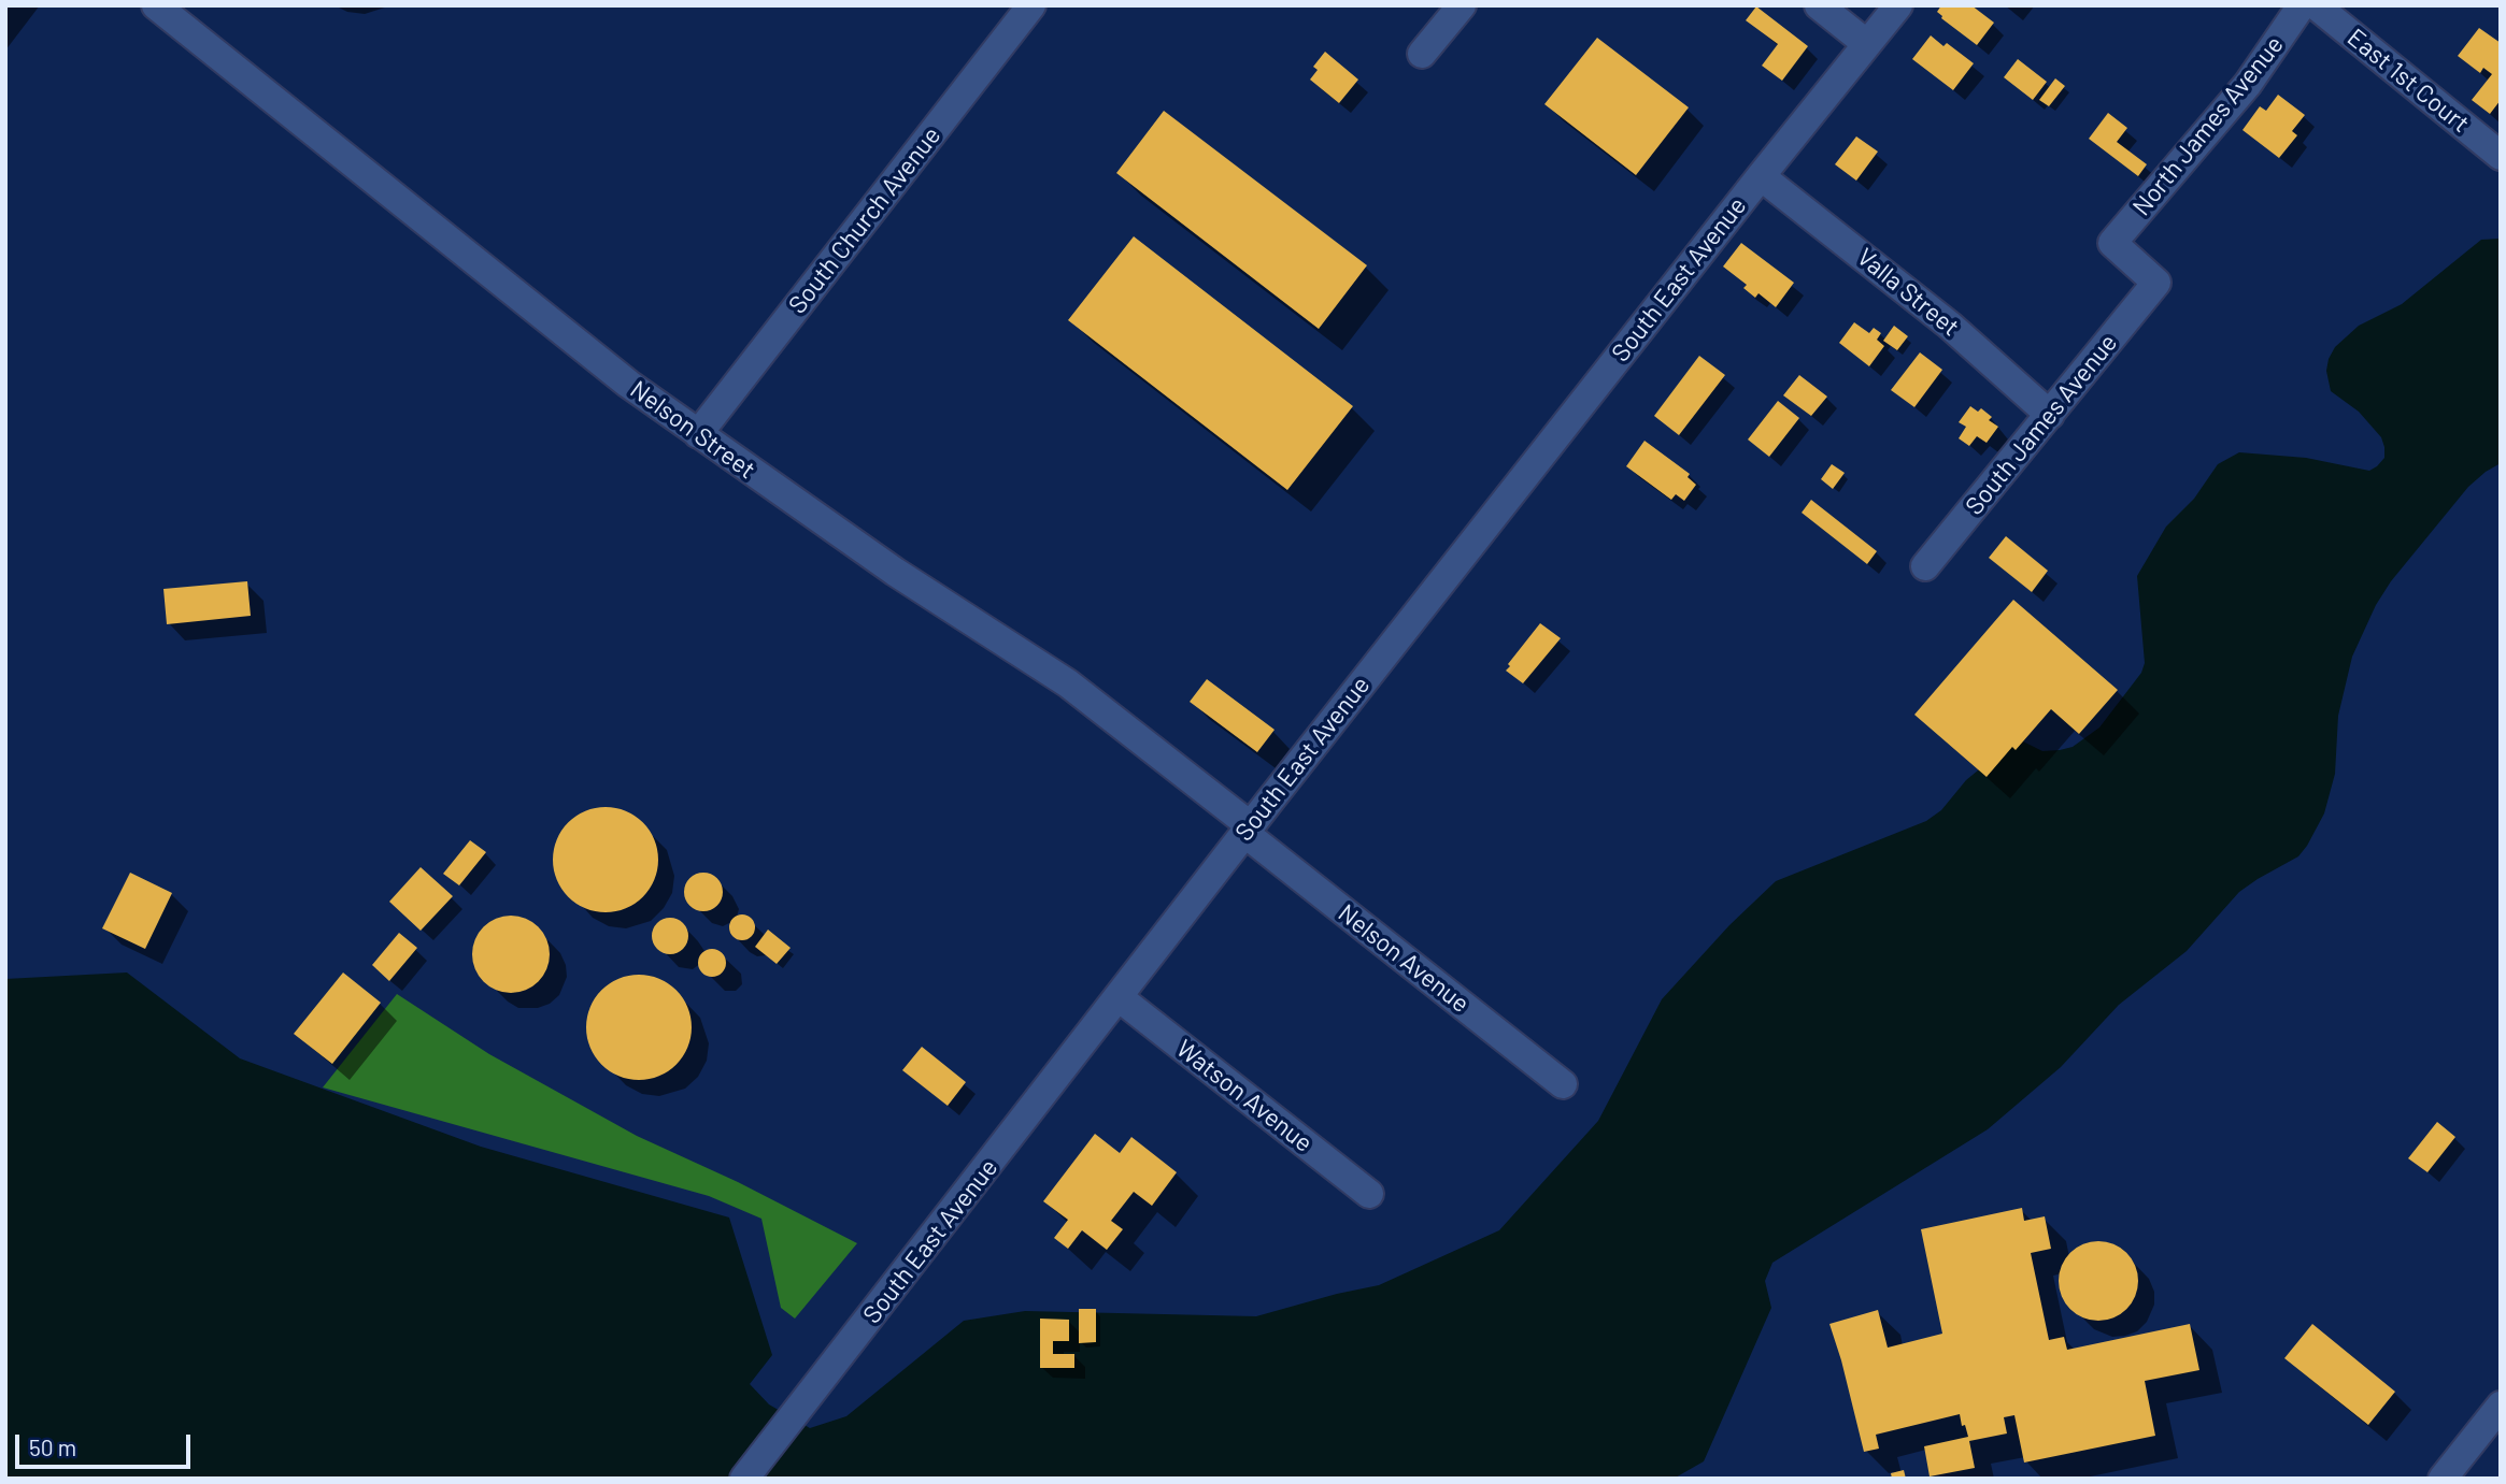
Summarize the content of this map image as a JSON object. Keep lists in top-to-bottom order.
{
  "streets": {
    "street": [
      "East 1st Court",
      "North James Avenue",
      "South Church Avenue",
      "South East Avenue",
      "Valla Street",
      "South James Avenue",
      "Nelson Street",
      "Nelson Avenue",
      "Watson Avenue"
    ]
  },
  "crossings": [
    ["North James Avenue", "South James Avenue"],
    ["South Church Avenue", "Nelson Street"],
    ["South East Avenue", "Valla Street"],
    ["South East Avenue", "Nelson Street"],
    ["South East Avenue", "Nelson Avenue"],
    ["South East Avenue", "Watson Avenue"],
    ["Valla Street", "South James Avenue"],
    ["Nelson Street", "Nelson Avenue"]
  ],
  "scale_bar": "50 m"
}
